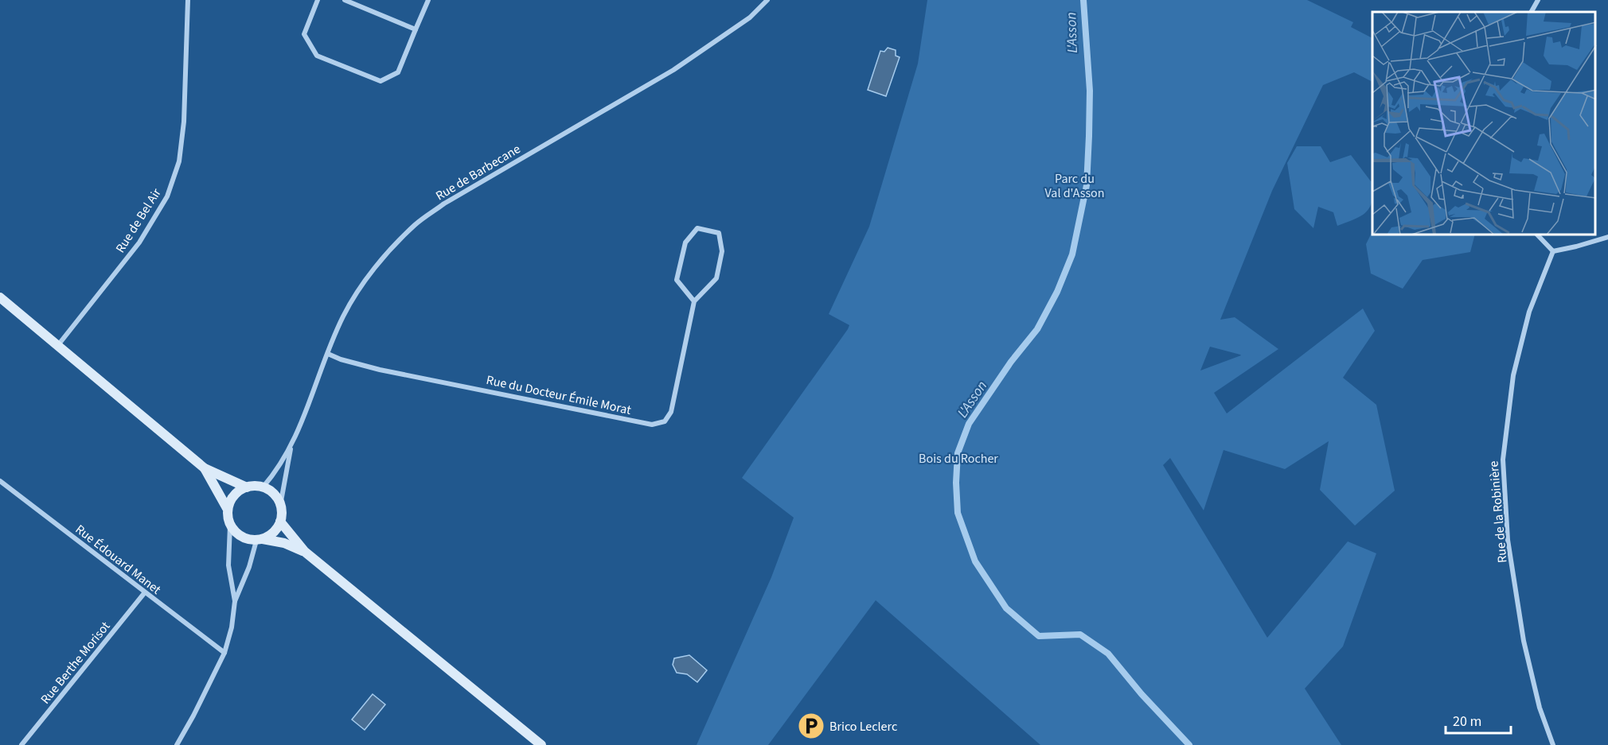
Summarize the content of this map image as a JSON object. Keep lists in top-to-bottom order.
{
  "streets": {
    "street": [
      "Rue de Barbecane",
      "Rue de Bel Air",
      "Rue du Docteur Émile Morat",
      "Rue de la Robinière",
      "Rue Édouard Manet",
      "Rue Berthe Morisot"
    ]
  },
  "crossings": [
    ["Rue de Barbecane", "Rue du Docteur Émile Morat"],
    ["Rue Édouard Manet", "Rue Berthe Morisot"]
  ],
  "water": ["L'Asson"],
  "parks": ["Parc du Val d'Asson", "Bois du Rocher"],
  "places": {
    "parking": ["Brico Leclerc"]
  },
  "scale_bar": "20 m"
}
